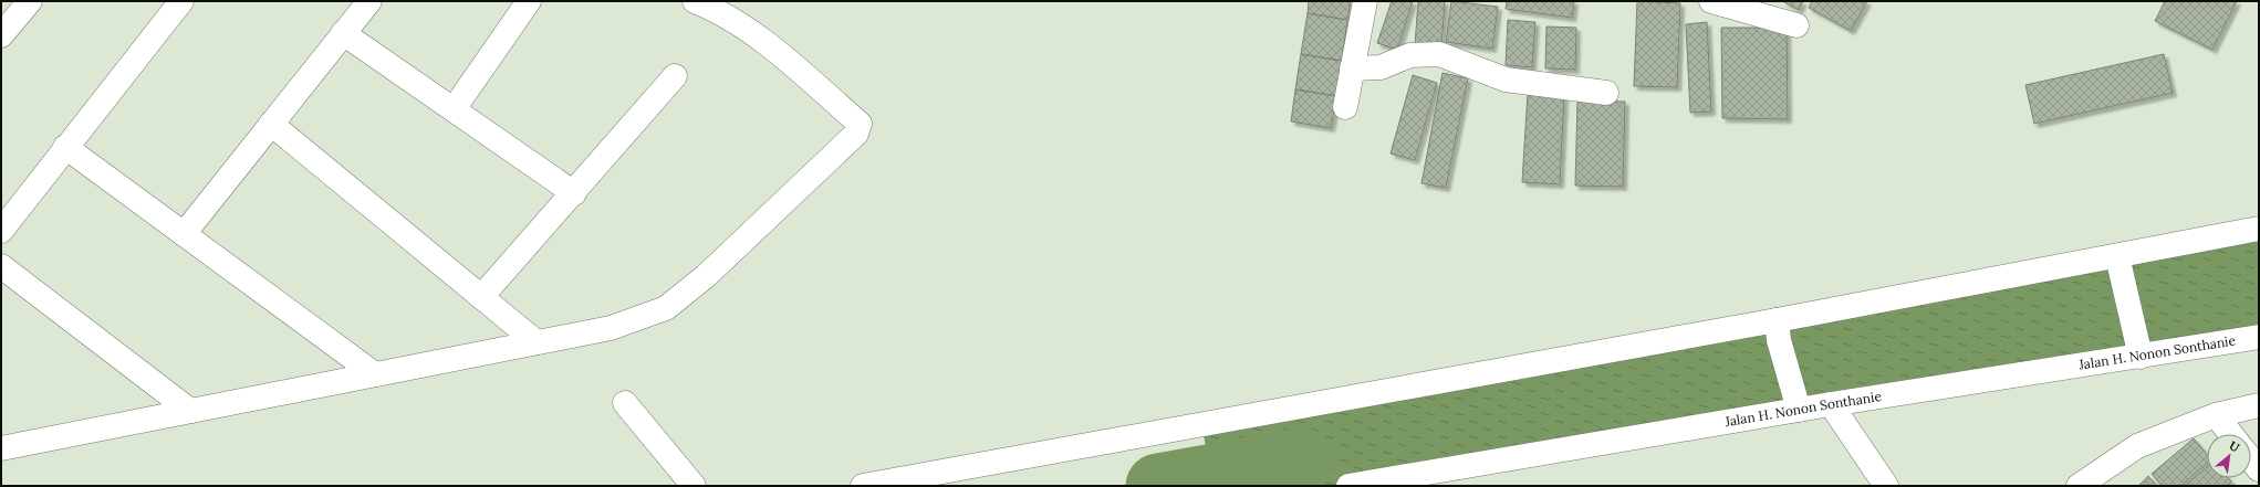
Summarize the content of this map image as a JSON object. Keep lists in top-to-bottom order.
{
  "streets": {
    "street": ["Jalan H. Nonon Sonthanie"]
  },
  "north": "top right"
}
